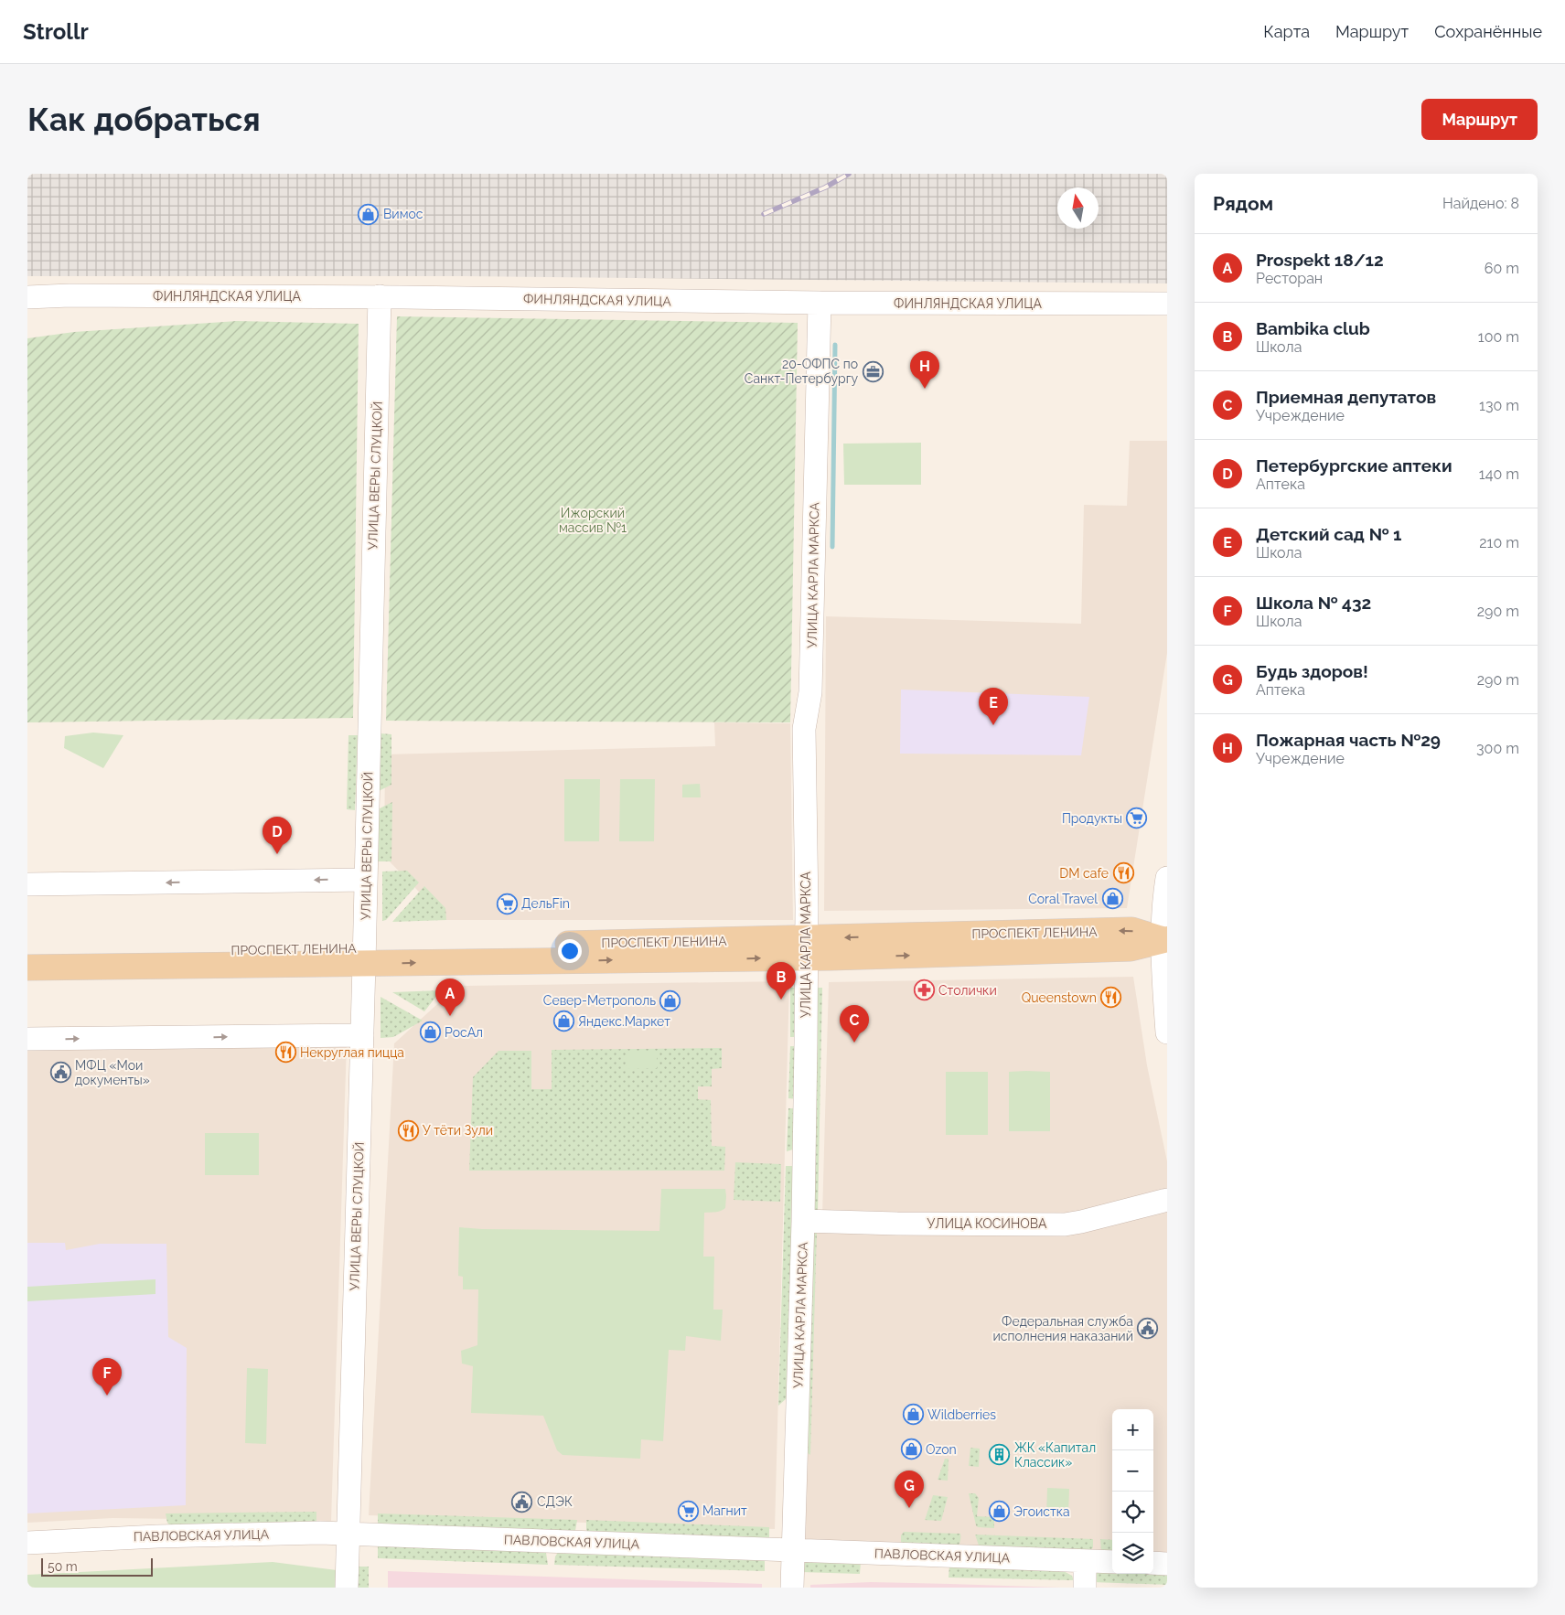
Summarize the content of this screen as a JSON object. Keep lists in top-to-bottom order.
{
  "streets": {
    "main road": ["ПРОСПЕКТ ЛЕНИНА"],
    "street": [
      "ФИНЛЯНДСКАЯ УЛИЦА",
      "УЛИЦА ВЕРЫ СЛУЦКОЙ",
      "УЛИЦА КАРЛА МАРКСА",
      "УЛИЦА КОСИНОВА",
      "ПАВЛОВСКАЯ УЛИЦА"
    ]
  },
  "crossings": [
    ["ФИНЛЯНДСКАЯ УЛИЦА", "УЛИЦА ВЕРЫ СЛУЦКОЙ"],
    ["ФИНЛЯНДСКАЯ УЛИЦА", "УЛИЦА КАРЛА МАРКСА"],
    ["УЛИЦА ВЕРЫ СЛУЦКОЙ", "ПРОСПЕКТ ЛЕНИНА"],
    ["УЛИЦА ВЕРЫ СЛУЦКОЙ", "ПАВЛОВСКАЯ УЛИЦА"],
    ["УЛИЦА КАРЛА МАРКСА", "ПРОСПЕКТ ЛЕНИНА"],
    ["УЛИЦА КАРЛА МАРКСА", "УЛИЦА КОСИНОВА"],
    ["УЛИЦА КАРЛА МАРКСА", "ПАВЛОВСКАЯ УЛИЦА"]
  ],
  "parks": ["Ижорский массив №1"],
  "places": {
    "shop": [
      "Вимос",
      "Coral Travel",
      "Север-Метрополь",
      "Яндекс.Маркет",
      "РосАл",
      "Wildberries",
      "Ozon",
      "Эгоистка"
    ],
    "office": ["20-ОФПС по Санкт-Петербургу"],
    "supermarket": ["Продукты", "ДельFin", "Магнит"],
    "restaurant": [
      "DM cafe",
      "Queenstown",
      "Некруглая пицца",
      "У тёти Зули"
    ],
    "pharmacy": ["Столички"],
    "public building": ["МФЦ «Мои документы»", "Федеральная служба исполнения наказаний", "СДЭК"],
    "building": ["ЖК «Капитал Классик»"]
  },
  "scale_bar": "50 m",
  "north": "top",
  "page": {
    "header": "Strollr",
    "nav": ["Карта", "Маршрут", "Сохранённые"],
    "buttons": "Маршрут",
    "title": "Как добраться",
    "heading": ["Рядом", "Найдено: 8"],
    "list": [
      {
        "mark": "A",
        "name": "Prospekt 18/12",
        "note": "Ресторан",
        "value": "60 m"
      },
      {
        "mark": "B",
        "name": "Bambika club",
        "note": "Школа",
        "value": "100 m"
      },
      {
        "mark": "C",
        "name": "Приемная депутатов",
        "note": "Учреждение",
        "value": "130 m"
      },
      {
        "mark": "D",
        "name": "Петербургские аптеки",
        "note": "Аптека",
        "value": "140 m"
      },
      {
        "mark": "E",
        "name": "Детский сад № 1",
        "note": "Школа",
        "value": "210 m"
      },
      {
        "mark": "F",
        "name": "Школа № 432",
        "note": "Школа",
        "value": "290 m"
      },
      {
        "mark": "G",
        "name": "Будь здоров!",
        "note": "Аптека",
        "value": "290 m"
      },
      {
        "mark": "H",
        "name": "Пожарная часть №29",
        "note": "Учреждение",
        "value": "300 m"
      }
    ],
    "pins": [
      "H",
      "E",
      "D",
      "B",
      "A",
      "C",
      "F",
      "G"
    ],
    "map_buttons": ["+", "−"],
    "scale": "50 m"
  }
}
